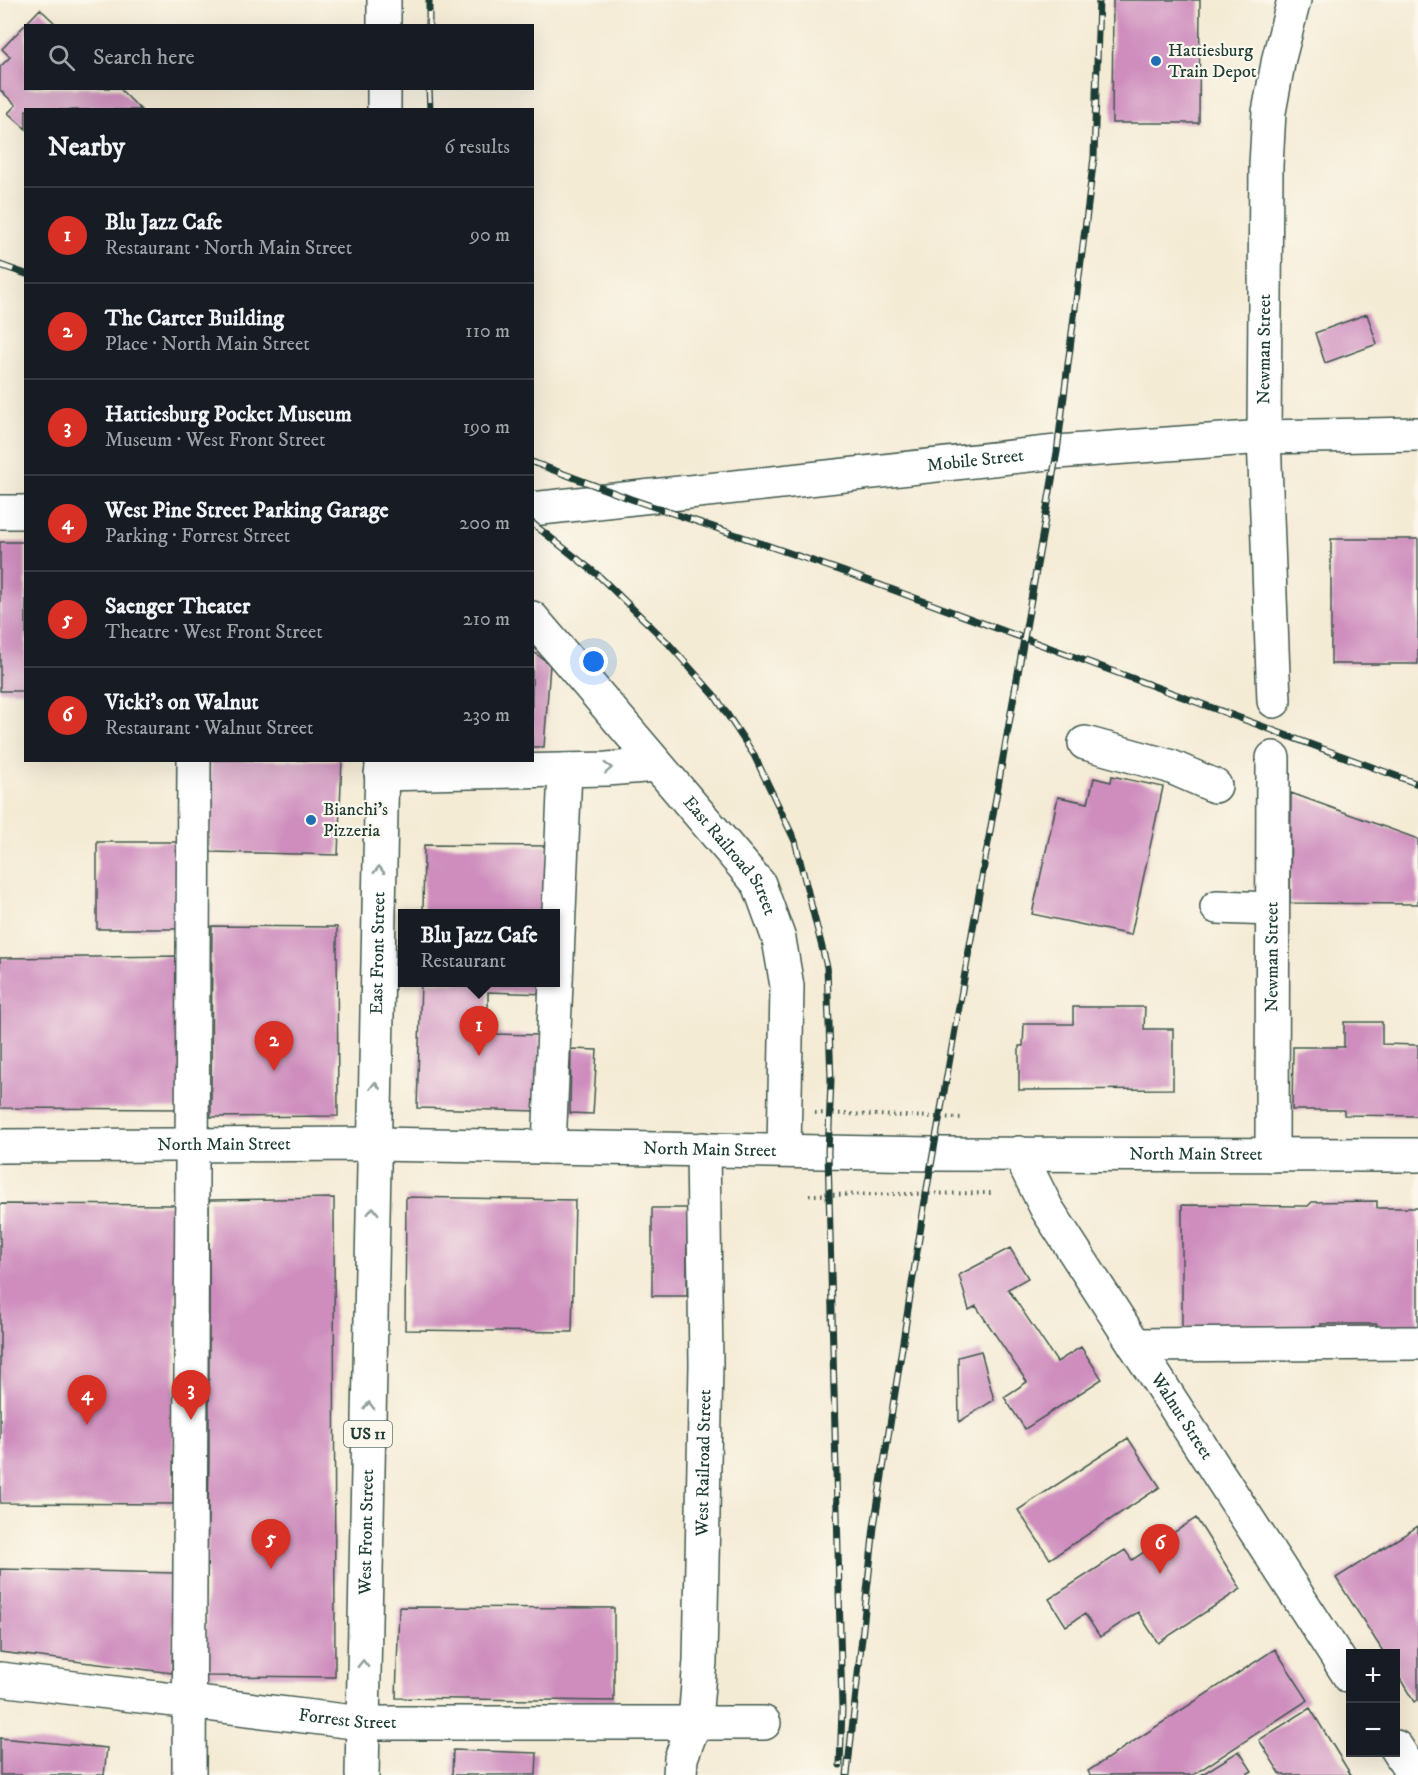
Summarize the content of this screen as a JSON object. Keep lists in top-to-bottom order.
{
  "streets": {
    "street": [
      "Newman Street",
      "Mobile Street",
      "East Railroad Street",
      "East Front Street",
      "North Main Street",
      "Walnut Street",
      "US 11",
      "West Railroad Street",
      "West Front Street",
      "Forrest Street"
    ]
  },
  "crossings": [
    ["Newman Street", "Mobile Street"],
    ["Newman Street", "North Main Street"],
    ["East Railroad Street", "North Main Street"],
    ["East Front Street", "North Main Street"],
    ["East Front Street", "West Front Street"],
    ["North Main Street", "Walnut Street"],
    ["North Main Street", "West Railroad Street"],
    ["North Main Street", "West Front Street"],
    ["West Railroad Street", "Forrest Street"],
    ["West Front Street", "Forrest Street"]
  ],
  "places": ["Hattiesburg Train Depot", "Bianchi's Pizzeria"],
  "page": {
    "search": "Search here",
    "heading": ["Nearby", "6 results"],
    "list": [
      {
        "mark": "1",
        "name": "Blu Jazz Cafe",
        "note": "Restaurant · North Main Street",
        "value": "90 m"
      },
      {
        "mark": "2",
        "name": "The Carter Building",
        "note": "Place · North Main Street",
        "value": "110 m"
      },
      {
        "mark": "3",
        "name": "Hattiesburg Pocket Museum",
        "note": "Museum · West Front Street",
        "value": "190 m"
      },
      {
        "mark": "4",
        "name": "West Pine Street Parking Garage",
        "note": "Parking · Forrest Street",
        "value": "200 m"
      },
      {
        "mark": "5",
        "name": "Saenger Theater",
        "note": "Theatre · West Front Street",
        "value": "210 m"
      },
      {
        "mark": "6",
        "name": "Vicki's on Walnut",
        "note": "Restaurant · Walnut Street",
        "value": "230 m"
      }
    ],
    "popup": ["Blu Jazz Cafe", "Restaurant"],
    "pins": [
      "1",
      "2",
      "3",
      "4",
      "5",
      "6"
    ],
    "map_buttons": ["+", "−"]
  }
}
